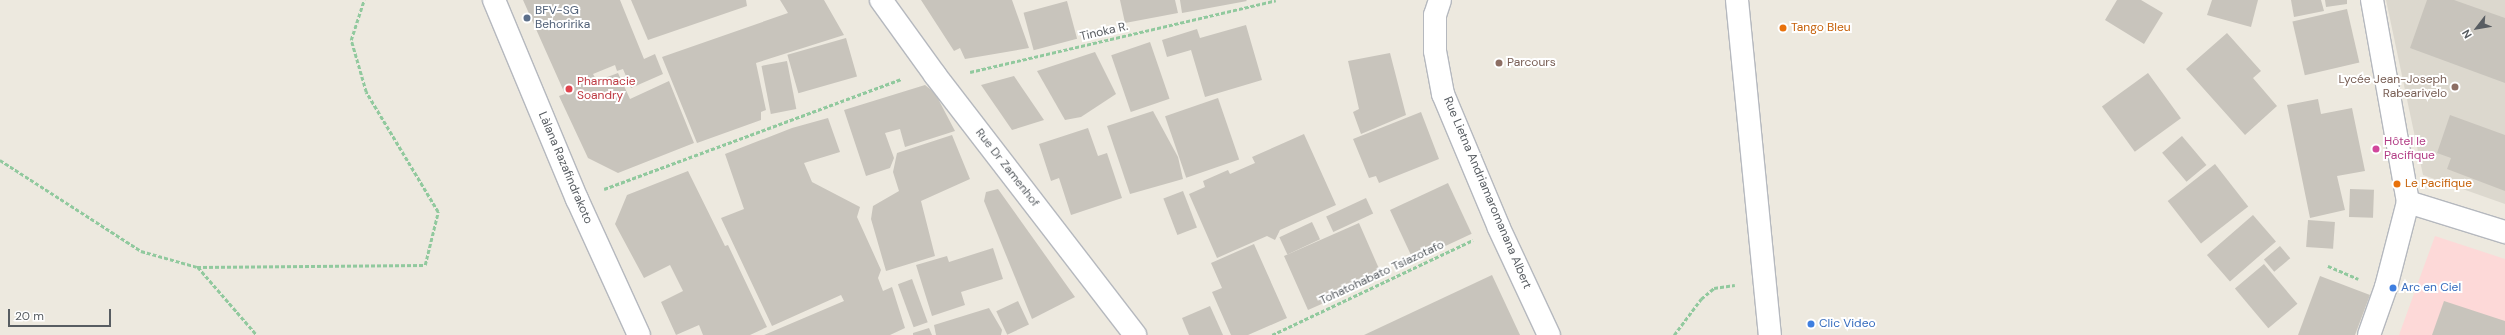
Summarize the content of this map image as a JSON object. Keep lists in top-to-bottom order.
{
  "streets": {
    "street": ["Làlana Razafindrakoto", "Rue Dr Zamenhof", "Rue Lietna Andriamaromanana Albert"],
    "path": ["Tinoka R.", "Tohatohabato Tsiazotafo"]
  },
  "crossings": [
    ["Tinoka R.", "Làlana Razafindrakoto"],
    ["Tinoka R.", "Rue Dr Zamenhof"],
    ["Rue Lietna Andriamaromanana Albert", "Tohatohabato Tsiazotafo"]
  ],
  "places": [
    "BFV-SG Behoririka",
    "Tango Bleu",
    "Parcours",
    "Lycée Jean-Joseph Rabearivelo",
    "Pharmacie Soandry",
    "Hôtel le Pacifique",
    "Le Pacifique",
    "Arc en Ciel",
    "Clic Video"
  ],
  "scale_bar": "20 m",
  "north": "bottom left"
}
